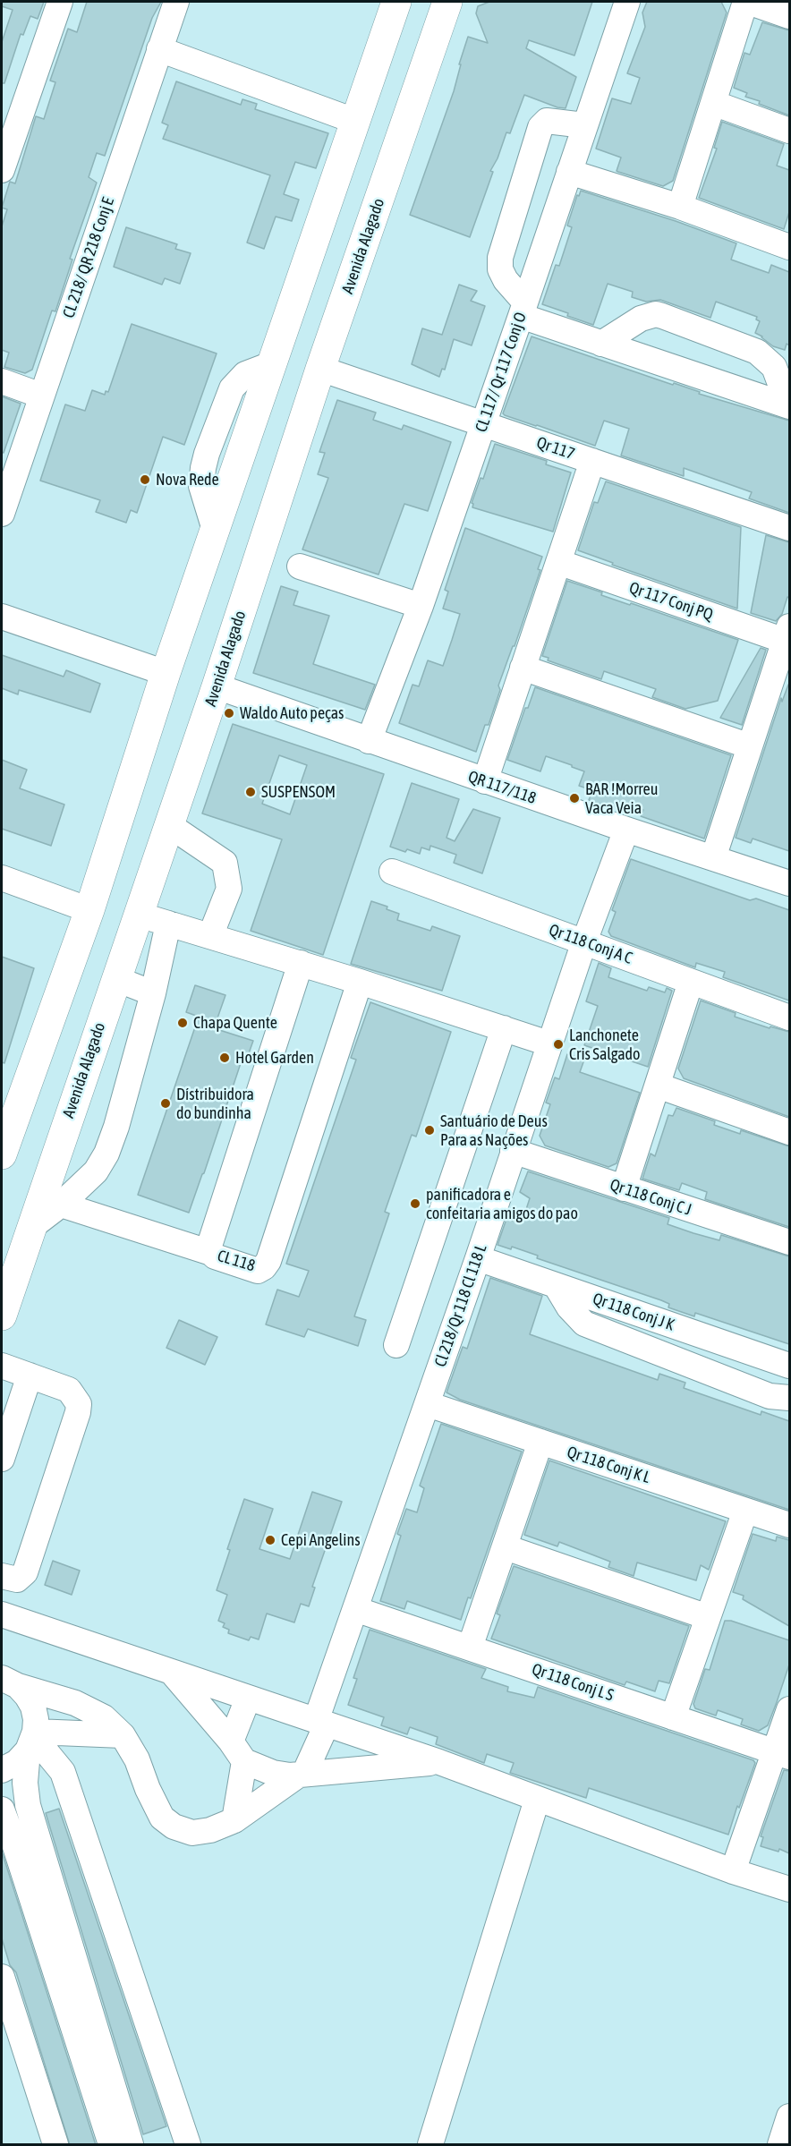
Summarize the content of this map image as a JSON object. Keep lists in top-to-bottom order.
{
  "streets": {
    "main road": ["Avenida Alagado"],
    "street": [
      "CL 218/ QR 218 Conj E",
      "CL 117/ Qr 117 Conj O",
      "Qr 117",
      "Qr 117 Conj PQ",
      "QR 117/118",
      "Qr 118 Conj A C",
      "Qr 118 Conj C J",
      "CL 118",
      "Cl 218/Qr 118 Cl 118 L",
      "Qr 118 Conj J K",
      "Qr 118 Conj K L",
      "Qr 118 Conj L S"
    ]
  },
  "crossings": [
    ["Avenida Alagado", "Qr 117"],
    ["Avenida Alagado", "QR 117/118"],
    ["CL 117/ Qr 117 Conj O", "Qr 117"],
    ["CL 117/ Qr 117 Conj O", "QR 117/118"],
    ["QR 117/118", "Cl 218/Qr 118 Cl 118 L"],
    ["Qr 118 Conj A C", "Cl 218/Qr 118 Cl 118 L"],
    ["Qr 118 Conj C J", "Cl 218/Qr 118 Cl 118 L"],
    ["Cl 218/Qr 118 Cl 118 L", "Qr 118 Conj J K"],
    ["Cl 218/Qr 118 Cl 118 L", "Qr 118 Conj K L"],
    ["Cl 218/Qr 118 Cl 118 L", "Qr 118 Conj L S"]
  ],
  "places": [
    "Nova Rede",
    "Waldo Auto peças",
    "SUSPENSOM",
    "BAR !Morreu Vaca Veia",
    "Chapa Quente",
    "Lanchonete Cris Salgado",
    "Hotel Garden",
    "Dístribuidora do bundinha",
    "Santuário de Deus Para as Nações",
    "panificadora e confeitaria amigos do pao",
    "Cepi Angelins"
  ]
}
